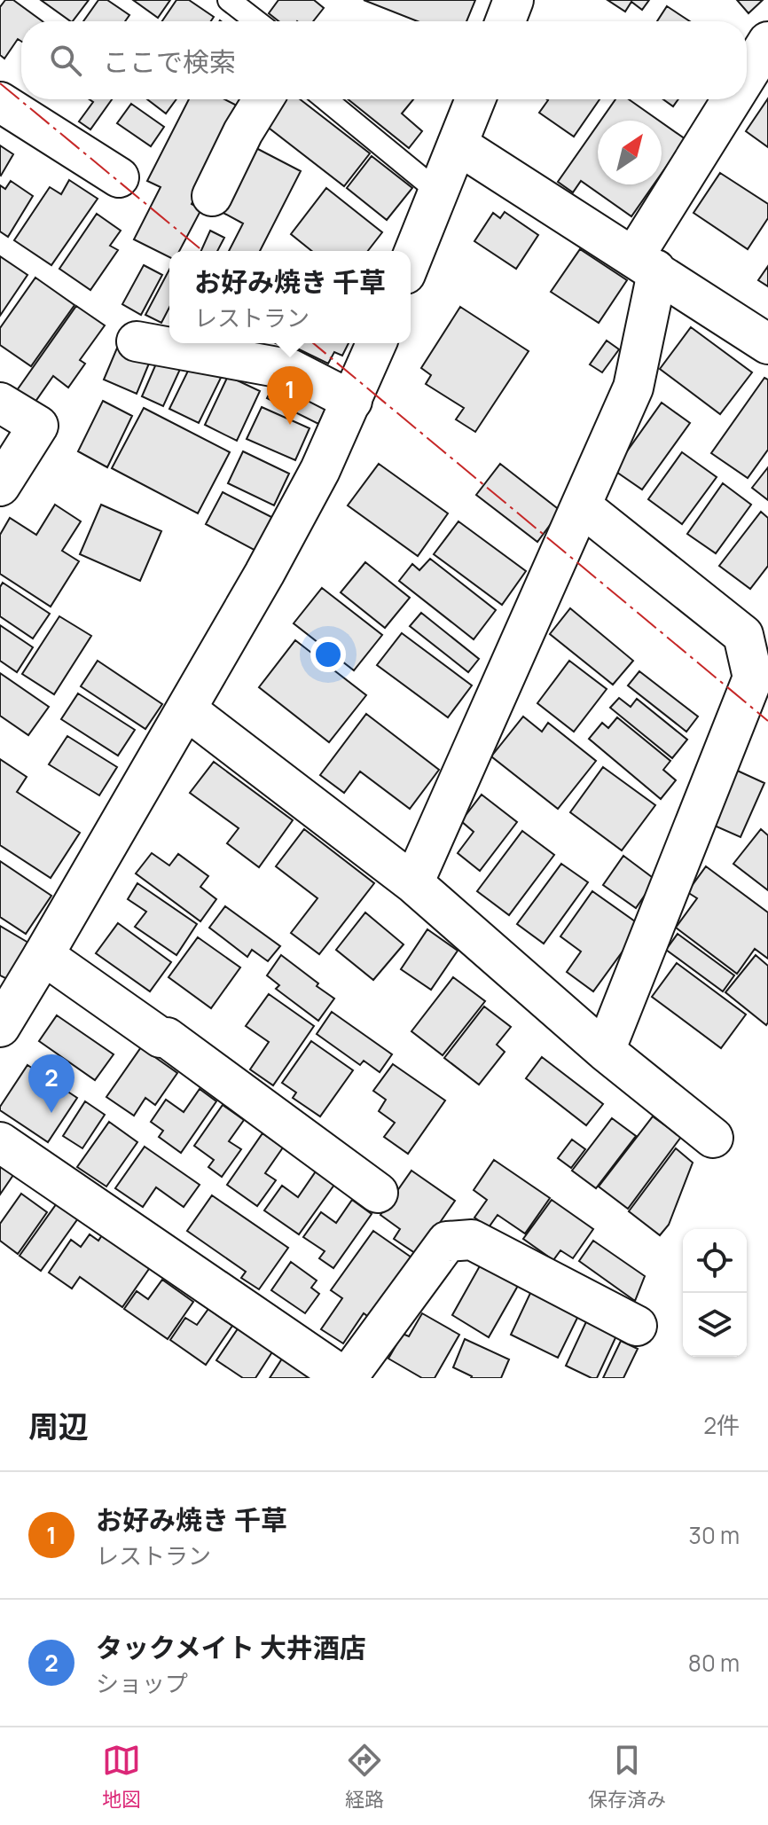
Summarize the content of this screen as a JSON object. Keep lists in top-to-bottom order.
{
  "north": "top right",
  "page": {
    "search": "ここで検索",
    "popup": ["お好み焼き 千草", "レストラン"],
    "pins": ["1", "2"],
    "heading": ["周辺", "2件"],
    "list": [
      {
        "mark": "1",
        "name": "お好み焼き 千草",
        "note": "レストラン",
        "value": "30 m"
      },
      {
        "mark": "2",
        "name": "タックメイト 大井酒店",
        "note": "ショップ",
        "value": "80 m"
      }
    ],
    "nav": ["地図", "経路", "保存済み"]
  }
}
